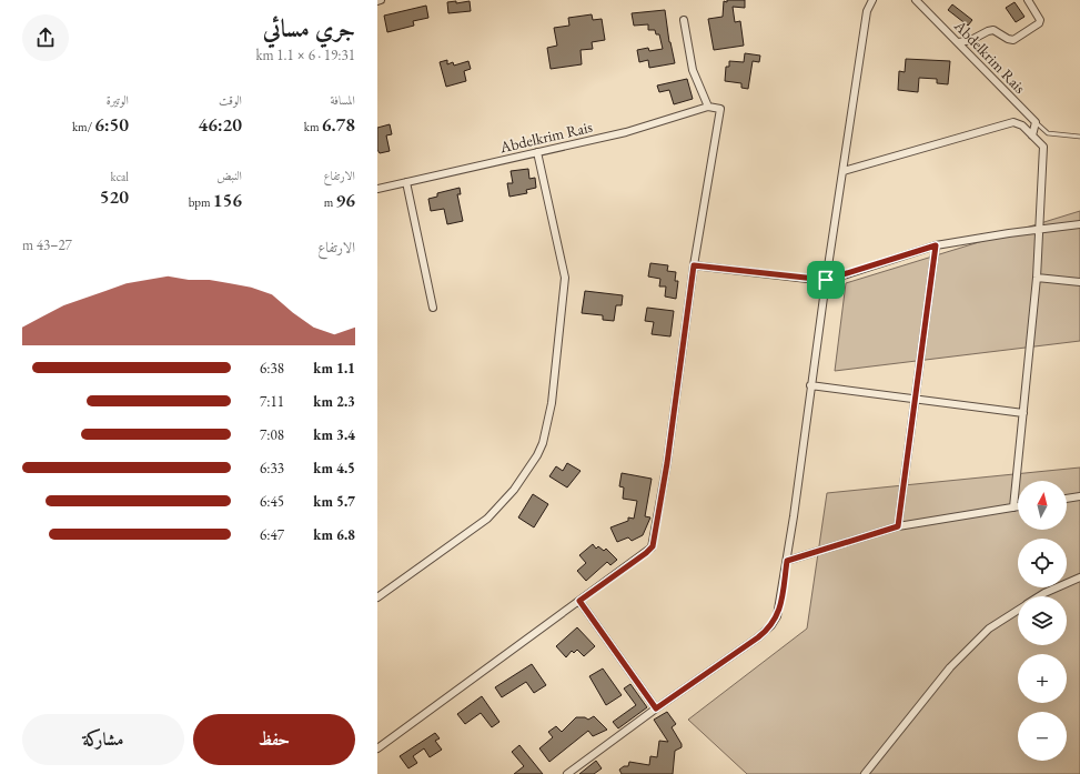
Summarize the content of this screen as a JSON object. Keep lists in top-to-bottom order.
{
  "streets": {
    "street": ["Abdelkrim Rais"]
  },
  "north": "top",
  "page": {
    "heading": ["جري مسائي", "19:31 · 6 × 1.1 km"],
    "stats": [
      ["المسافة", "6.78 km"],
      ["الوقت", "46:20"],
      ["الوتيرة", "6:50 /km"],
      ["الارتفاع", "96 m"],
      ["النبض", "156 bpm"],
      ["kcal", "520"]
    ],
    "chart": ["الارتفاع", "27–43 m"],
    "list": [
      {
        "name": "1.1 km",
        "note": "6:38"
      },
      {
        "name": "2.3 km",
        "note": "7:11"
      },
      {
        "name": "3.4 km",
        "note": "7:08"
      },
      {
        "name": "4.5 km",
        "note": "6:33"
      },
      {
        "name": "5.7 km",
        "note": "6:45"
      },
      {
        "name": "6.8 km",
        "note": "6:47"
      }
    ],
    "map_buttons": ["+", "−"],
    "buttons": ["حفظ", "مشاركة"]
  }
}
